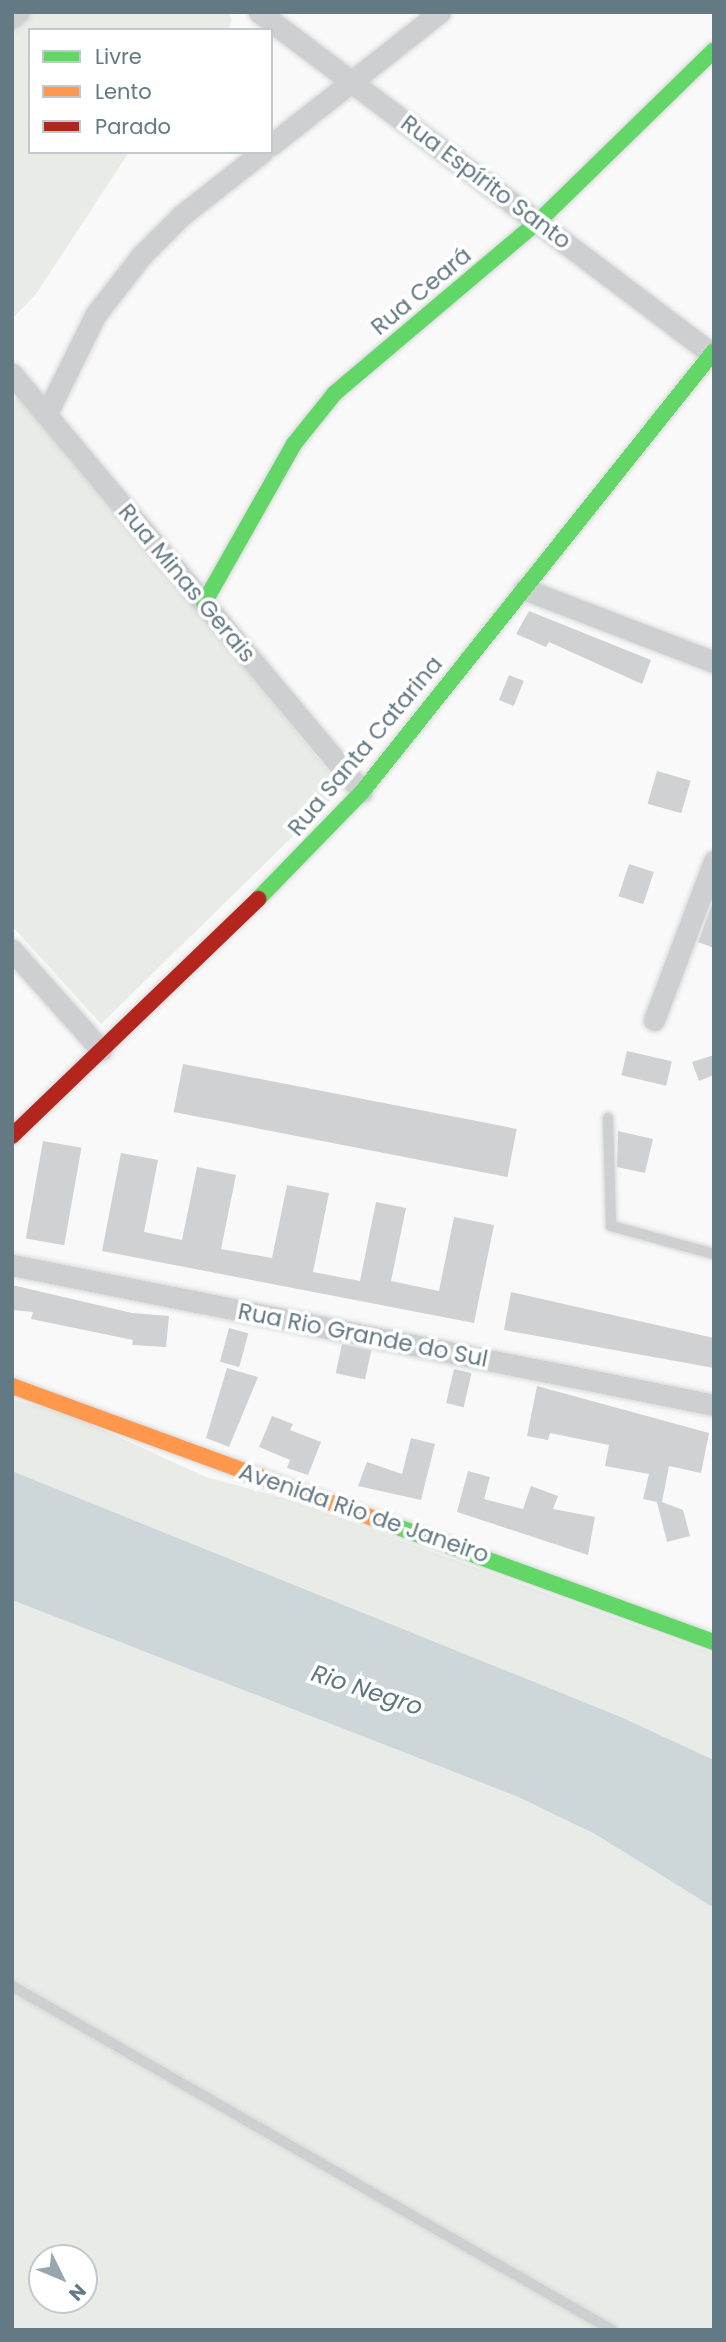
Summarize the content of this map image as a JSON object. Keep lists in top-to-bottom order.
{
  "streets": {
    "street": [
      "Rua Espírito Santo",
      "Rua Ceará",
      "Rua Minas Gerais",
      "Rua Santa Catarina",
      "Rua Rio Grande do Sul",
      "Avenida Rio de Janeiro"
    ]
  },
  "crossings": [
    ["Rua Espírito Santo", "Rua Ceará"],
    ["Rua Espírito Santo", "Rua Santa Catarina"],
    ["Rua Ceará", "Rua Minas Gerais"],
    ["Rua Minas Gerais", "Rua Santa Catarina"]
  ],
  "water": ["Rio Negro"],
  "legend": ["Livre", "Lento", "Parado"],
  "north": "bottom right"
}
